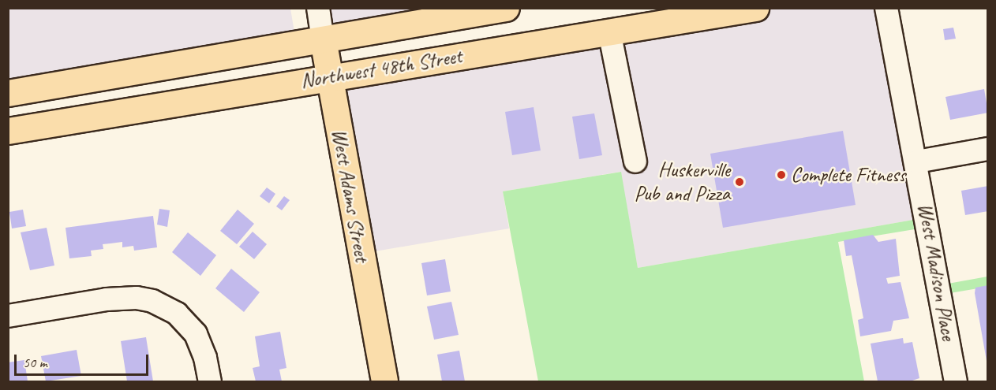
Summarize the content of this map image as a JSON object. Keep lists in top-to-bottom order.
{
  "streets": {
    "main road": ["Northwest 48th Street", "West Adams Street"],
    "street": ["West Madison Place"]
  },
  "crossings": [
    ["Northwest 48th Street", "West Adams Street"]
  ],
  "places": ["Complete Fitness", "Huskerville Pub and Pizza"],
  "scale_bar": "50 m"
}
